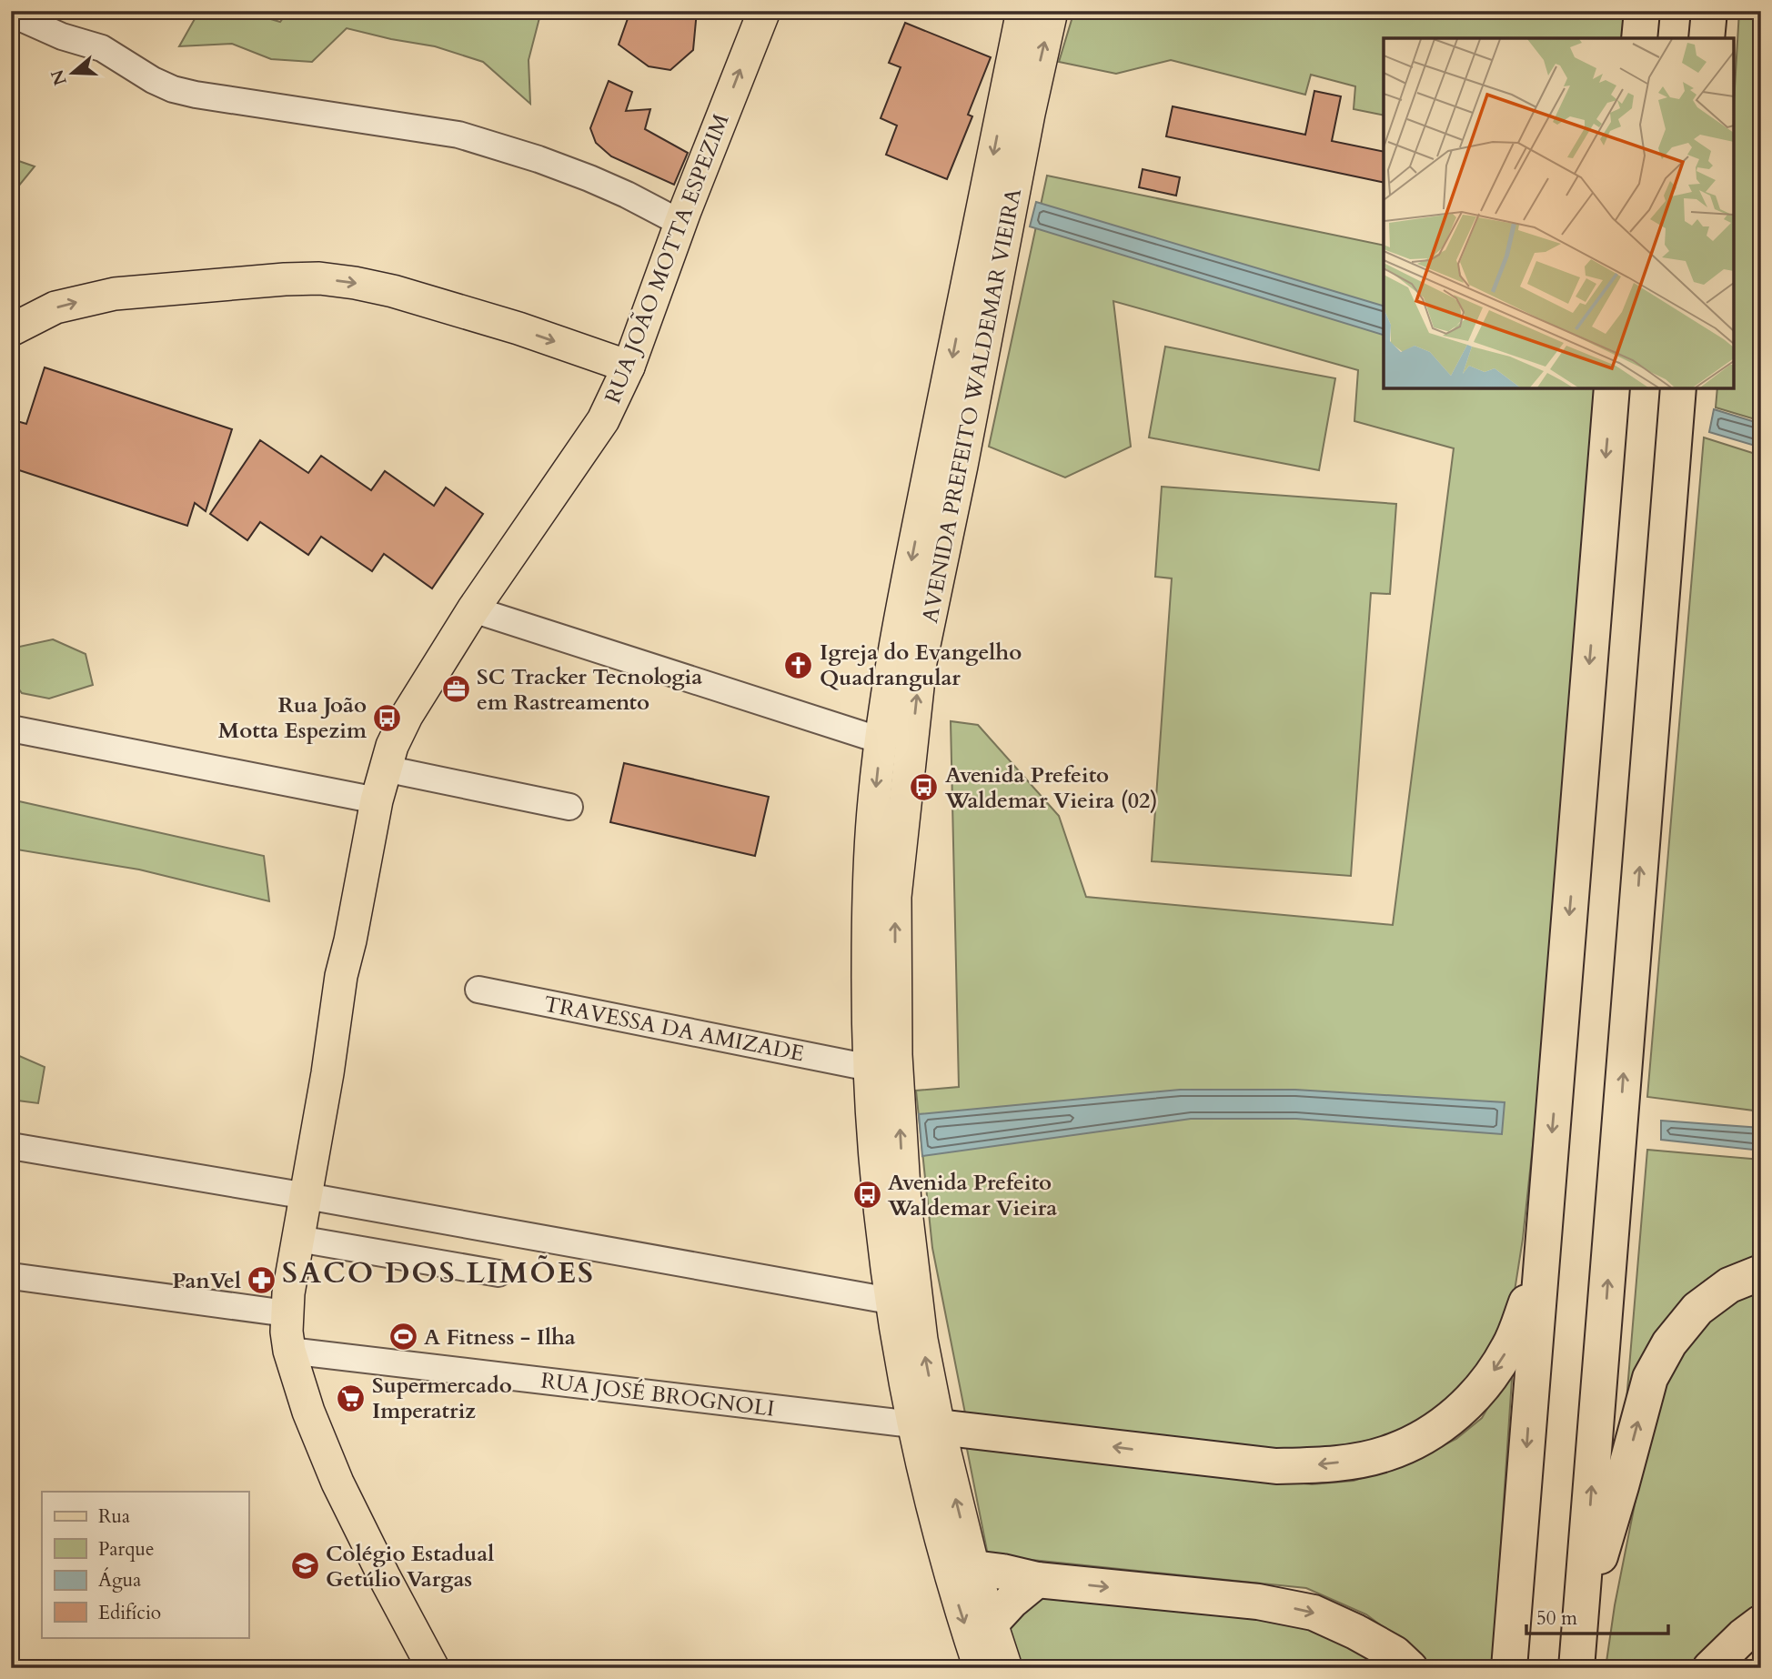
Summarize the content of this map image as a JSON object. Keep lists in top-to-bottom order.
{
  "streets": {
    "main road": ["RUA JOÃO MOTTA ESPEZIM", "AVENIDA PREFEITO WALDEMAR VIEIRA"],
    "street": ["TRAVESSA DA AMIZADE", "RUA JOSÉ BROGNOLI"]
  },
  "crossings": [
    ["RUA JOÃO MOTTA ESPEZIM", "RUA JOSÉ BROGNOLI"],
    ["AVENIDA PREFEITO WALDEMAR VIEIRA", "TRAVESSA DA AMIZADE"],
    ["AVENIDA PREFEITO WALDEMAR VIEIRA", "RUA JOSÉ BROGNOLI"]
  ],
  "districts": ["SACO DOS LIMÕES"],
  "places": {
    "church": ["Igreja do Evangelho Quadrangular"],
    "office": ["SC Tracker Tecnologia em Rastreamento"],
    "bus stop": ["Rua João Motta Espezim", "Avenida Prefeito Waldemar Vieira (02)", "Avenida Prefeito Waldemar Vieira"],
    "pharmacy": ["PanVel"],
    "sports": ["A Fitness - Ilha"],
    "supermarket": ["Supermercado Imperatriz"],
    "school or university": ["Colégio Estadual Getúlio Vargas"]
  },
  "legend": [
    "Rua",
    "Parque",
    "Água",
    "Edifício"
  ],
  "scale_bar": "50 m",
  "north": "left"
}
